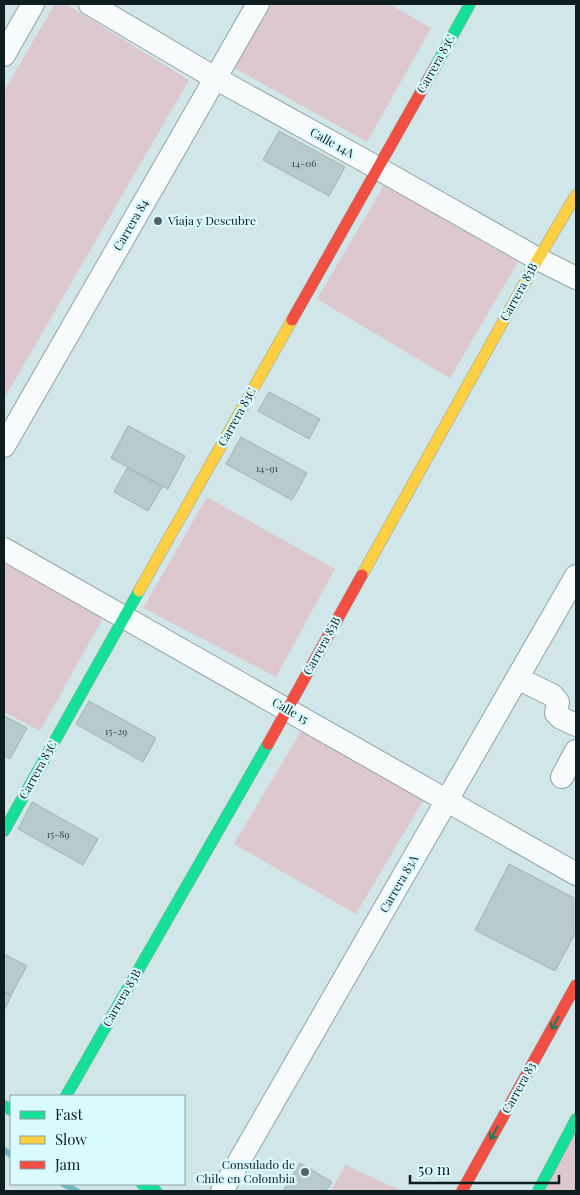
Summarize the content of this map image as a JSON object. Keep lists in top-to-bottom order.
{
  "streets": {
    "street": [
      "Carrera 83C",
      "Calle 14A",
      "Carrera 84",
      "Carrera 83B",
      "Calle 15",
      "Carrera 83A",
      "Carrera 83"
    ]
  },
  "crossings": [
    ["Carrera 83C", "Calle 14A"],
    ["Carrera 83C", "Calle 15"],
    ["Calle 14A", "Carrera 84"],
    ["Calle 14A", "Carrera 83B"],
    ["Carrera 83B", "Calle 15"],
    ["Calle 15", "Carrera 83A"]
  ],
  "places": ["Viaja y Descubre", "Consulado de Chile en Colombia"],
  "house_numbers": [
    "14-06",
    "14-91",
    "15-29",
    "15-89"
  ],
  "legend": ["Fast", "Slow", "Jam"],
  "scale_bar": "50 m"
}
